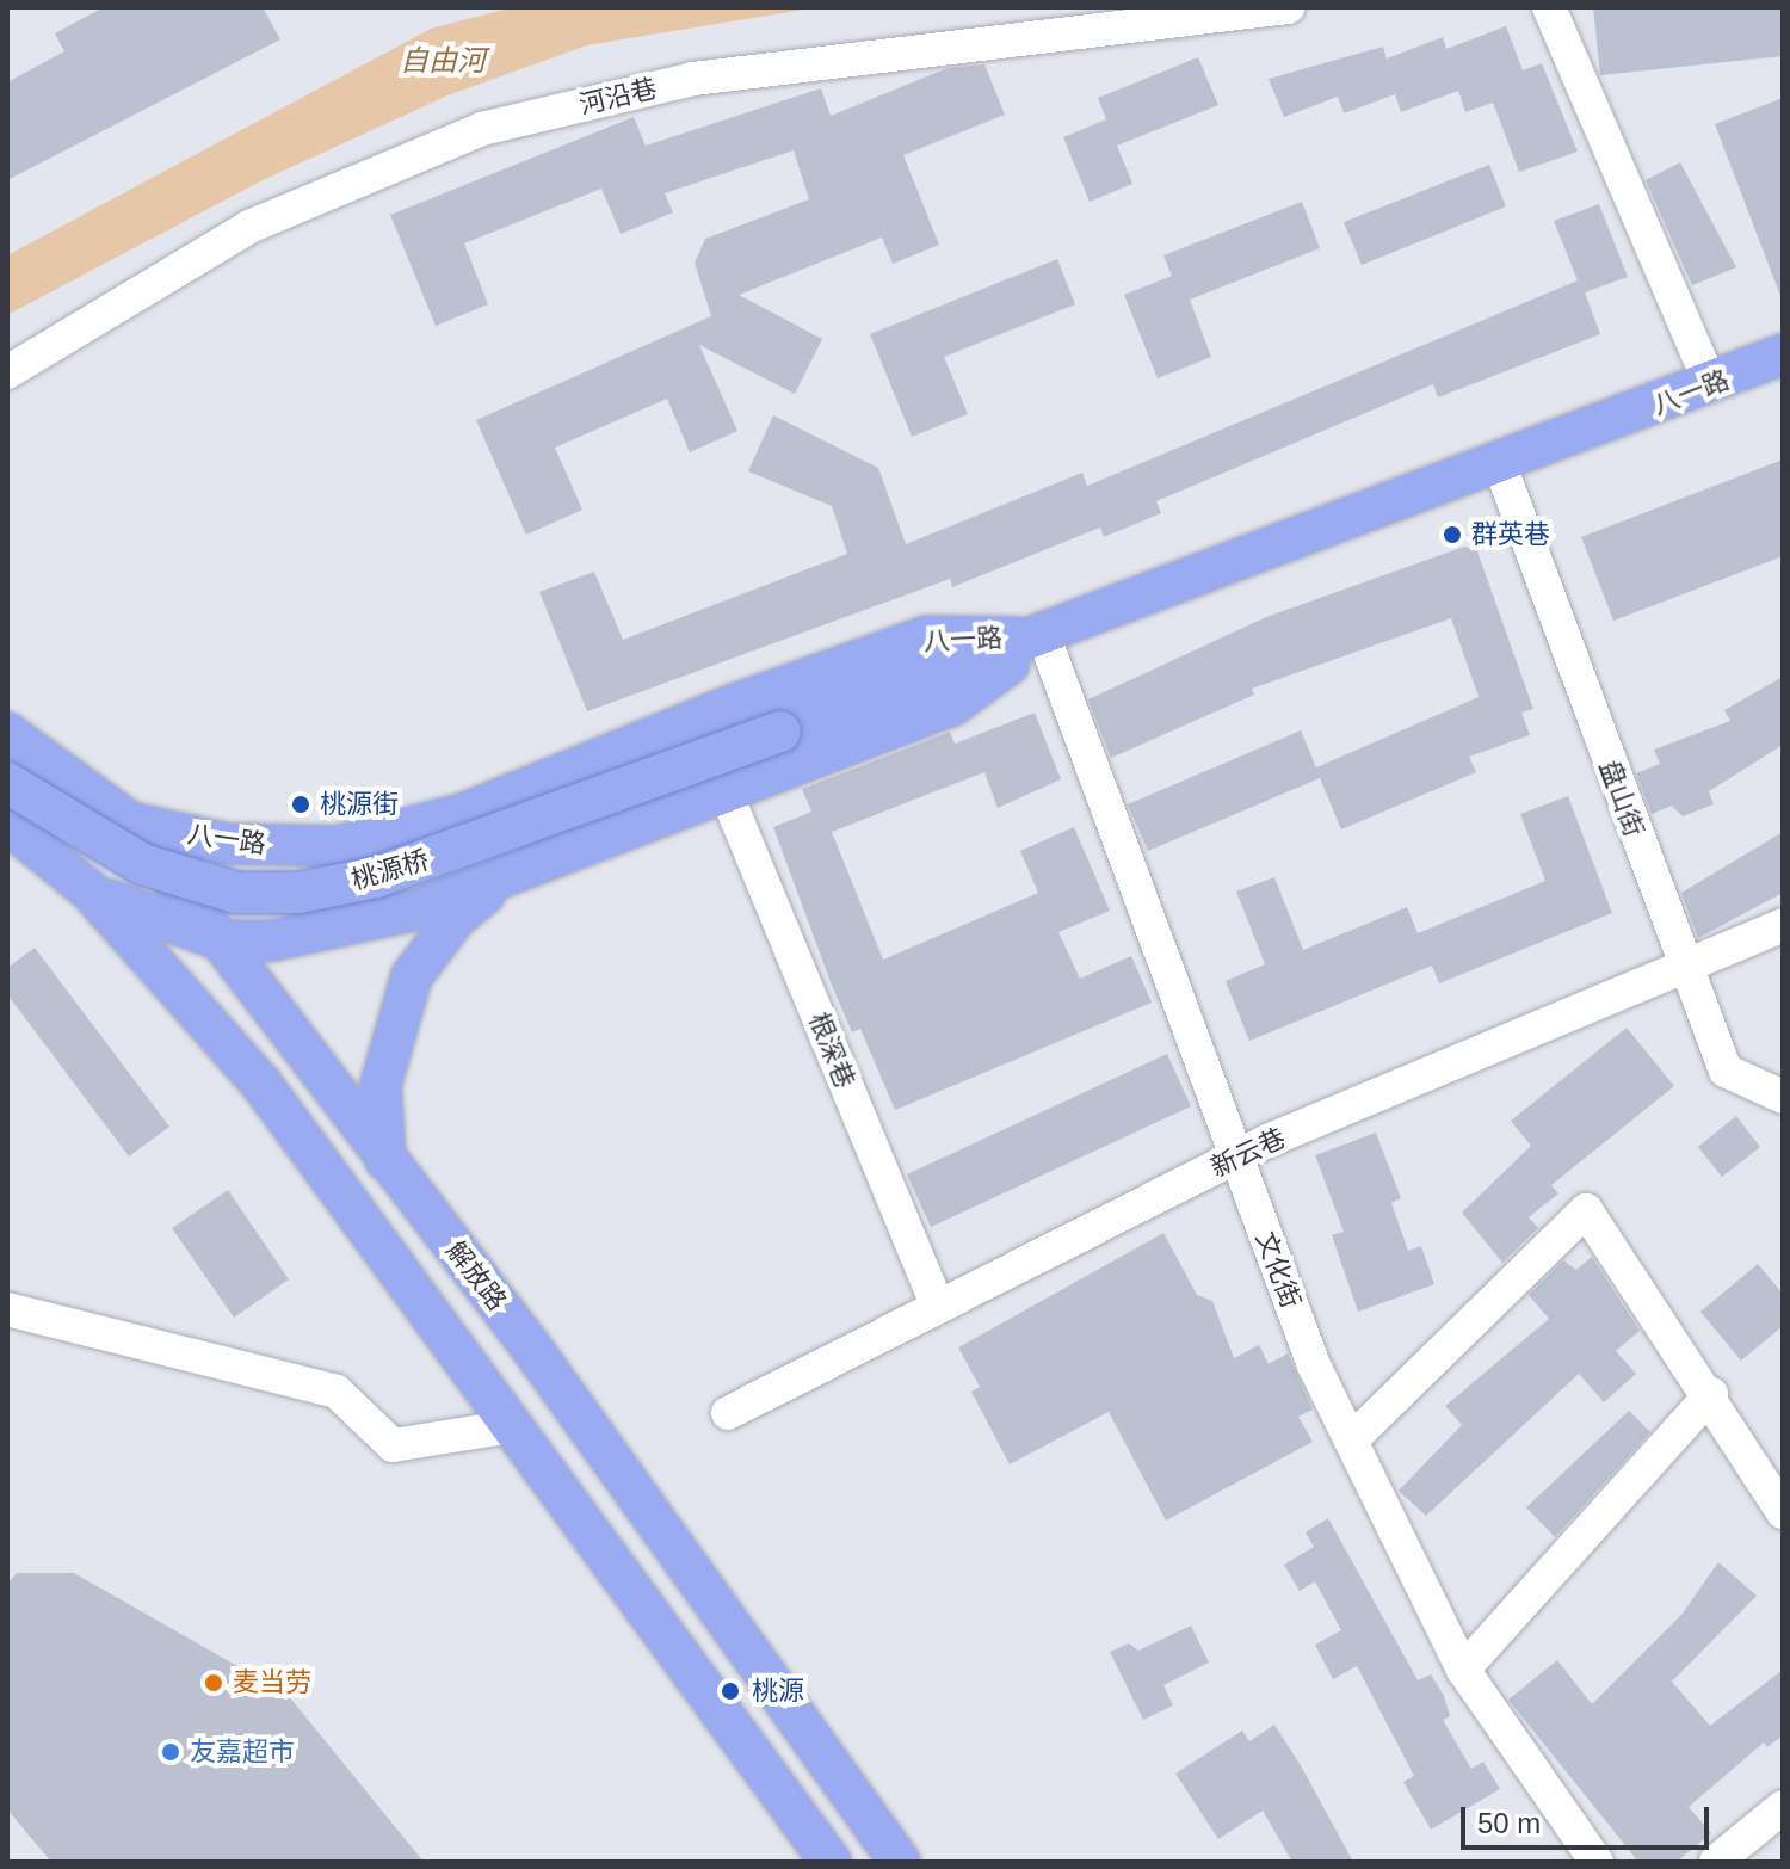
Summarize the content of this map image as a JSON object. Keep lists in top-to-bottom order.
{
  "streets": {
    "main road": ["八一路", "桃源桥", "解放路"],
    "street": [
      "河沿巷",
      "盘山街",
      "根深巷",
      "新云巷",
      "文化街"
    ]
  },
  "crossings": [
    ["八一路", "盘山街"],
    ["八一路", "桃源桥"],
    ["八一路", "文化街"],
    ["八一路", "解放路"],
    ["盘山街", "新云巷"],
    ["桃源桥", "文化街"],
    ["根深巷", "新云巷"],
    ["新云巷", "文化街"]
  ],
  "water": ["自由河"],
  "places": [
    "群英巷",
    "桃源街",
    "麦当劳",
    "桃源",
    "友嘉超市"
  ],
  "scale_bar": "50 m"
}
